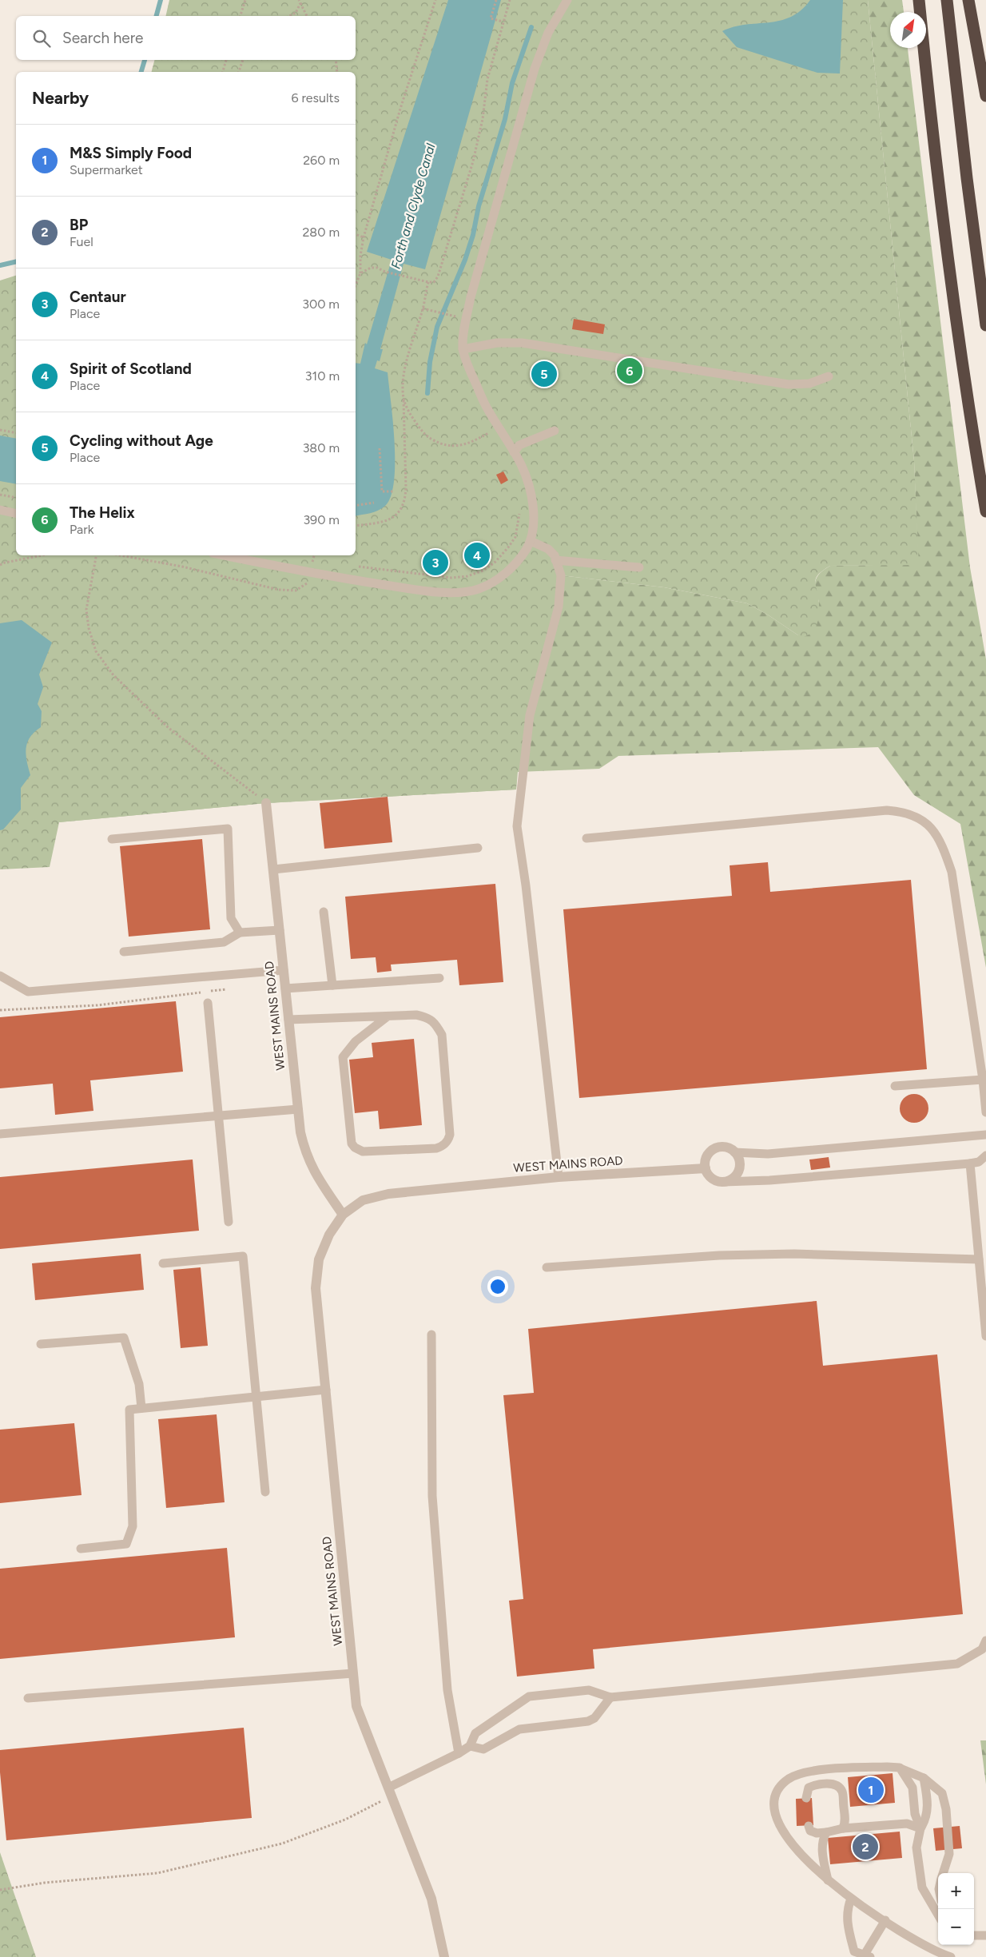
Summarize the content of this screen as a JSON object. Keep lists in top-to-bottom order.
{
  "streets": {
    "street": ["WEST MAINS ROAD"]
  },
  "water": ["Forth and Clyde Canal"],
  "north": "top right",
  "page": {
    "search": "Search here",
    "heading": ["Nearby", "6 results"],
    "list": [
      {
        "mark": "1",
        "name": "M&S Simply Food",
        "note": "Supermarket",
        "value": "260 m"
      },
      {
        "mark": "2",
        "name": "BP",
        "note": "Fuel",
        "value": "280 m"
      },
      {
        "mark": "3",
        "name": "Centaur",
        "note": "Place",
        "value": "300 m"
      },
      {
        "mark": "4",
        "name": "Spirit of Scotland",
        "note": "Place",
        "value": "310 m"
      },
      {
        "mark": "5",
        "name": "Cycling without Age",
        "note": "Place",
        "value": "380 m"
      },
      {
        "mark": "6",
        "name": "The Helix",
        "note": "Park",
        "value": "390 m"
      }
    ],
    "pins": [
      "6",
      "5",
      "4",
      "3",
      "1",
      "2"
    ],
    "map_buttons": ["+", "−"]
  }
}
